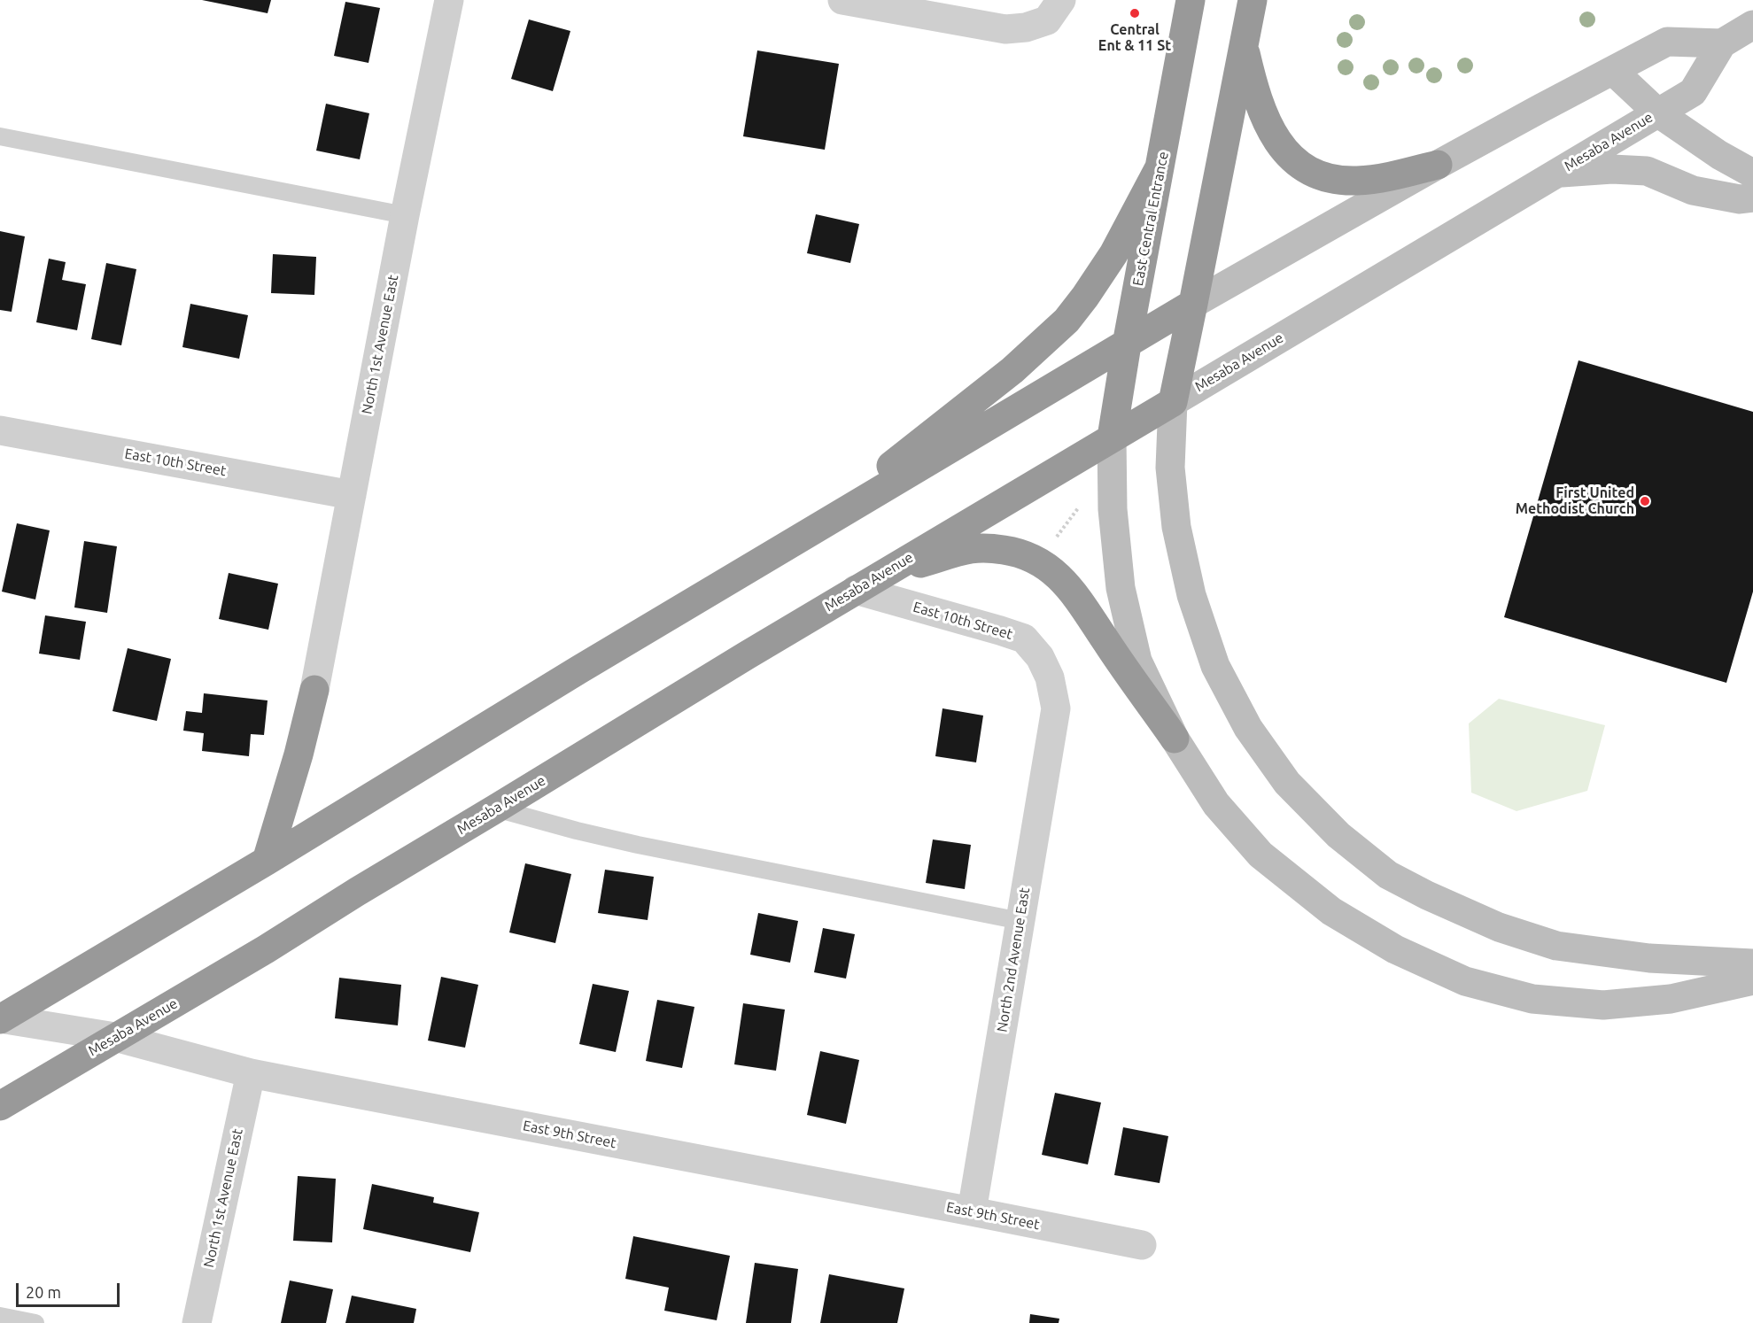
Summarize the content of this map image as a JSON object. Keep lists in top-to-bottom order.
{
  "streets": {
    "highway": ["Mesaba Avenue", "East Central Entrance"],
    "street": [
      "North 1st Avenue East",
      "East 10th Street",
      "North 2nd Avenue East",
      "East 9th Street"
    ]
  },
  "crossings": [
    ["Mesaba Avenue", "East Central Entrance"],
    ["Mesaba Avenue", "East 10th Street"],
    ["Mesaba Avenue", "East 9th Street"],
    ["North 1st Avenue East", "East 10th Street"],
    ["North 1st Avenue East", "East 9th Street"],
    ["East 10th Street", "North 2nd Avenue East"],
    ["North 2nd Avenue East", "East 9th Street"]
  ],
  "places": ["Central Ent & 11 St", "First United Methodist Church"],
  "scale_bar": "20 m"
}
